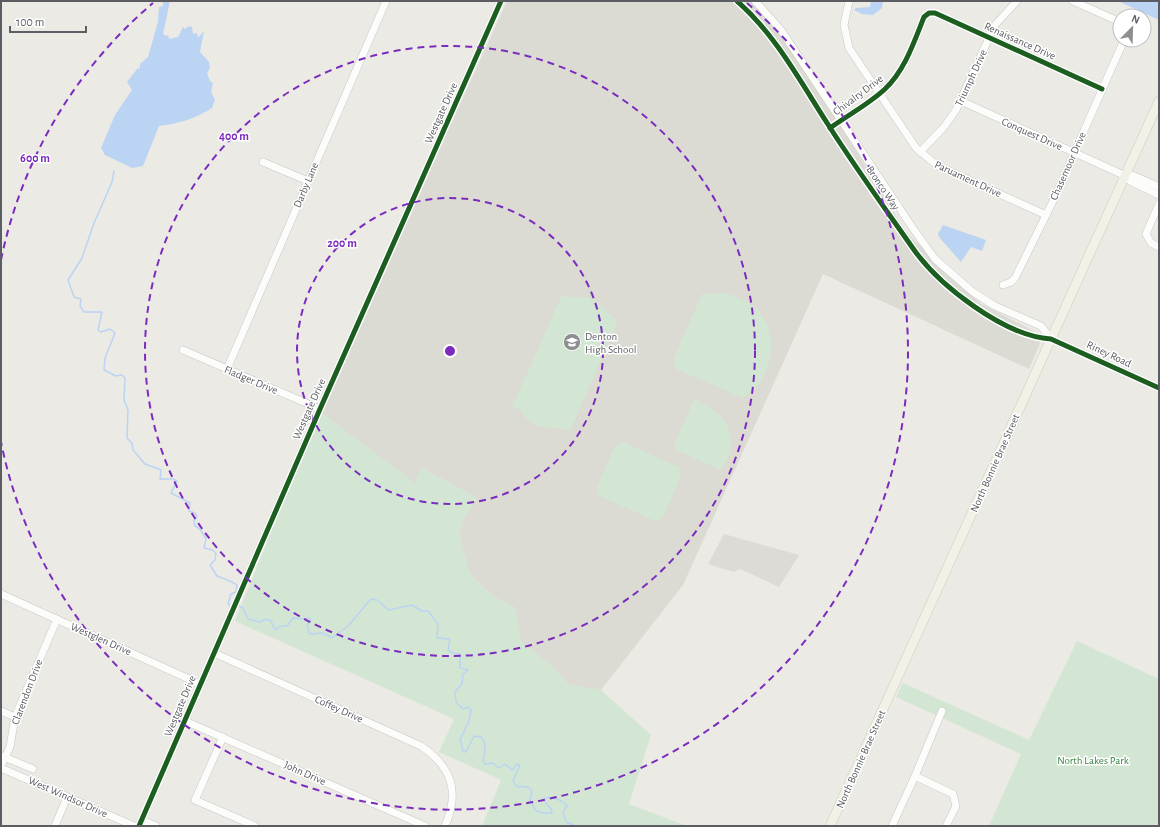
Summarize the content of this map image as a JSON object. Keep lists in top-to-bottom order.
{
  "streets": {
    "main road": ["North Bonnie Brae Street"],
    "street": [
      "Renaissance Drive",
      "Triumph Drive",
      "Chivalry Drive",
      "Westgate Drive",
      "Conquest Drive",
      "Chasemoor Drive",
      "Paruament Drive",
      "Darby Lane",
      "Bronco Way",
      "Riney Road",
      "Fladger Drive",
      "Westglen Drive",
      "Clarendon Drive",
      "Coffey Drive",
      "John Drive",
      "West Windsor Drive"
    ]
  },
  "crossings": [
    ["Renaissance Drive", "Triumph Drive"],
    ["Renaissance Drive", "Chivalry Drive"],
    ["Renaissance Drive", "Chasemoor Drive"],
    ["Triumph Drive", "Conquest Drive"],
    ["Triumph Drive", "Paruament Drive"],
    ["Chivalry Drive", "Paruament Drive"],
    ["Chivalry Drive", "Bronco Way"],
    ["Westgate Drive", "Fladger Drive"],
    ["Westgate Drive", "Westglen Drive"],
    ["Westgate Drive", "Coffey Drive"],
    ["Westgate Drive", "John Drive"],
    ["Conquest Drive", "Chasemoor Drive"],
    ["Conquest Drive", "North Bonnie Brae Street"],
    ["Chasemoor Drive", "Paruament Drive"],
    ["Darby Lane", "Fladger Drive"],
    ["Bronco Way", "Riney Road"],
    ["Bronco Way", "North Bonnie Brae Street"],
    ["Riney Road", "North Bonnie Brae Street"],
    ["Westglen Drive", "Clarendon Drive"],
    ["Clarendon Drive", "West Windsor Drive"]
  ],
  "parks": ["North Lakes Park"],
  "places": {
    "school or university": ["Denton High School"]
  },
  "scale_bar": "100 m",
  "north": "top right",
  "rings": ["400 m", "600 m", "200 m"]
}
